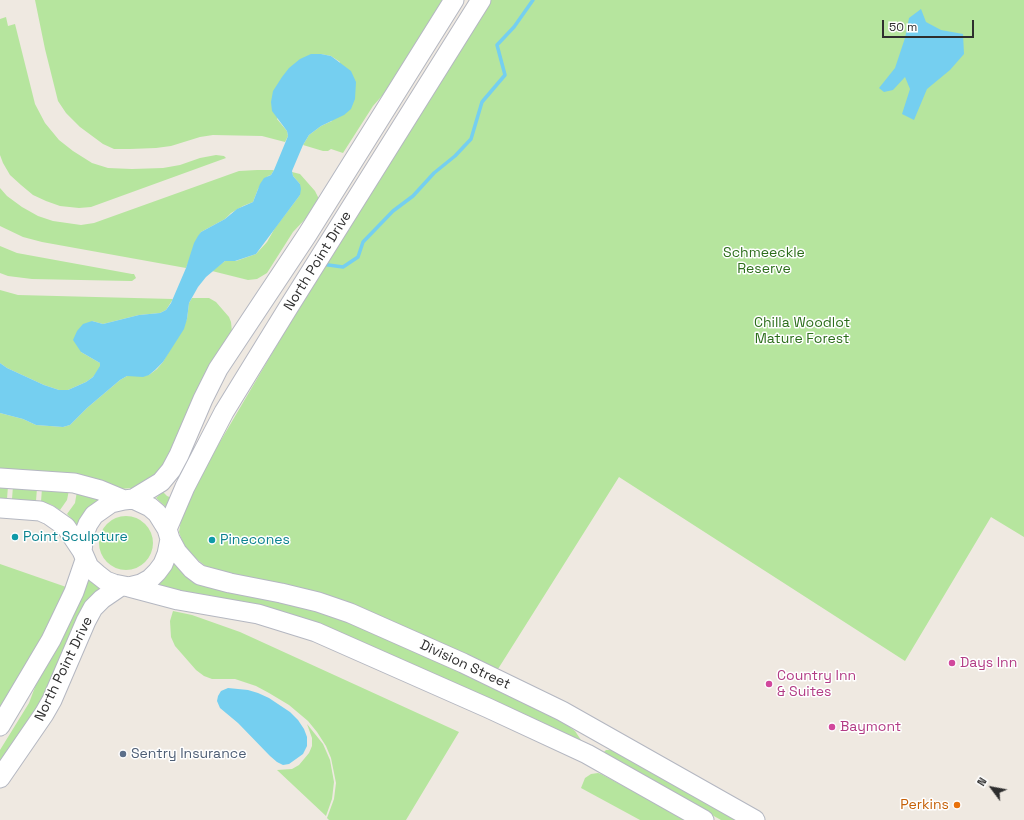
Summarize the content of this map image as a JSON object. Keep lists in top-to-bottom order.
{
  "streets": {
    "main road": ["North Point Drive", "Division Street"]
  },
  "crossings": [
    ["North Point Drive", "Division Street"]
  ],
  "parks": ["Schmeeckle Reserve", "Chilla Woodlot Mature Forest"],
  "places": [
    "Point Sculpture",
    "Pinecones",
    "Days Inn",
    "Country Inn & Suites",
    "Baymont",
    "Sentry Insurance",
    "Perkins"
  ],
  "scale_bar": "50 m",
  "north": "top left"
}
